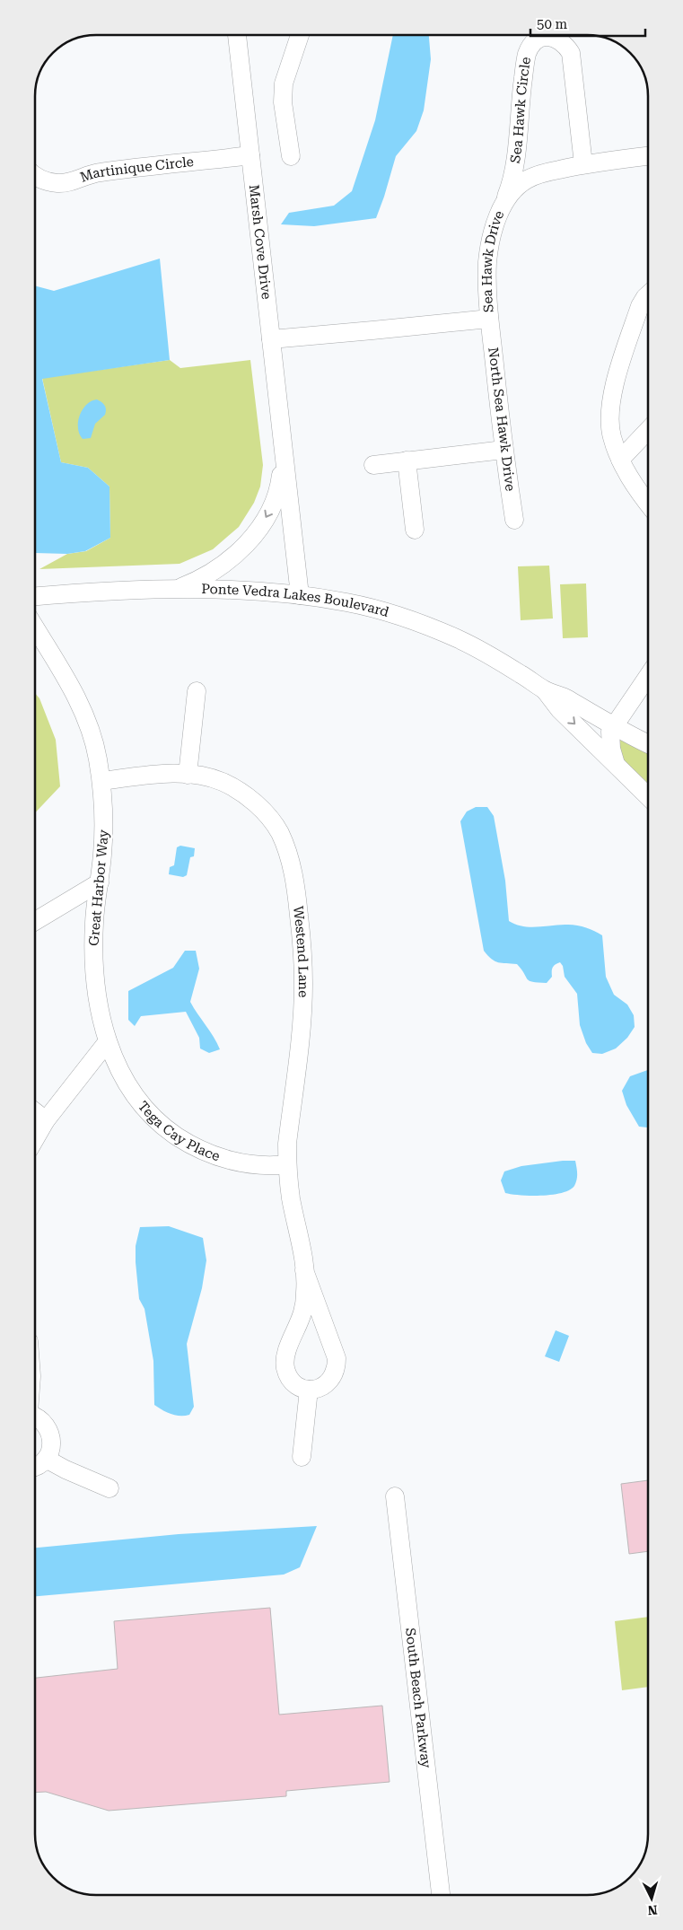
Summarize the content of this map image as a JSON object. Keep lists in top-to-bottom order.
{
  "streets": {
    "street": [
      "Sea Hawk Circle",
      "Martinique Circle",
      "Marsh Cove Drive",
      "Sea Hawk Drive",
      "North Sea Hawk Drive",
      "Ponte Vedra Lakes Boulevard",
      "Great Harbor Way",
      "Westend Lane",
      "Tega Cay Place",
      "South Beach Parkway"
    ]
  },
  "crossings": [
    ["Sea Hawk Circle", "Sea Hawk Drive"],
    ["Martinique Circle", "Marsh Cove Drive"],
    ["Marsh Cove Drive", "Sea Hawk Drive"],
    ["Marsh Cove Drive", "Ponte Vedra Lakes Boulevard"],
    ["Sea Hawk Drive", "North Sea Hawk Drive"],
    ["Great Harbor Way", "Westend Lane"],
    ["Great Harbor Way", "Tega Cay Place"],
    ["Westend Lane", "Tega Cay Place"]
  ],
  "scale_bar": "50 m",
  "north": "bottom"
}
